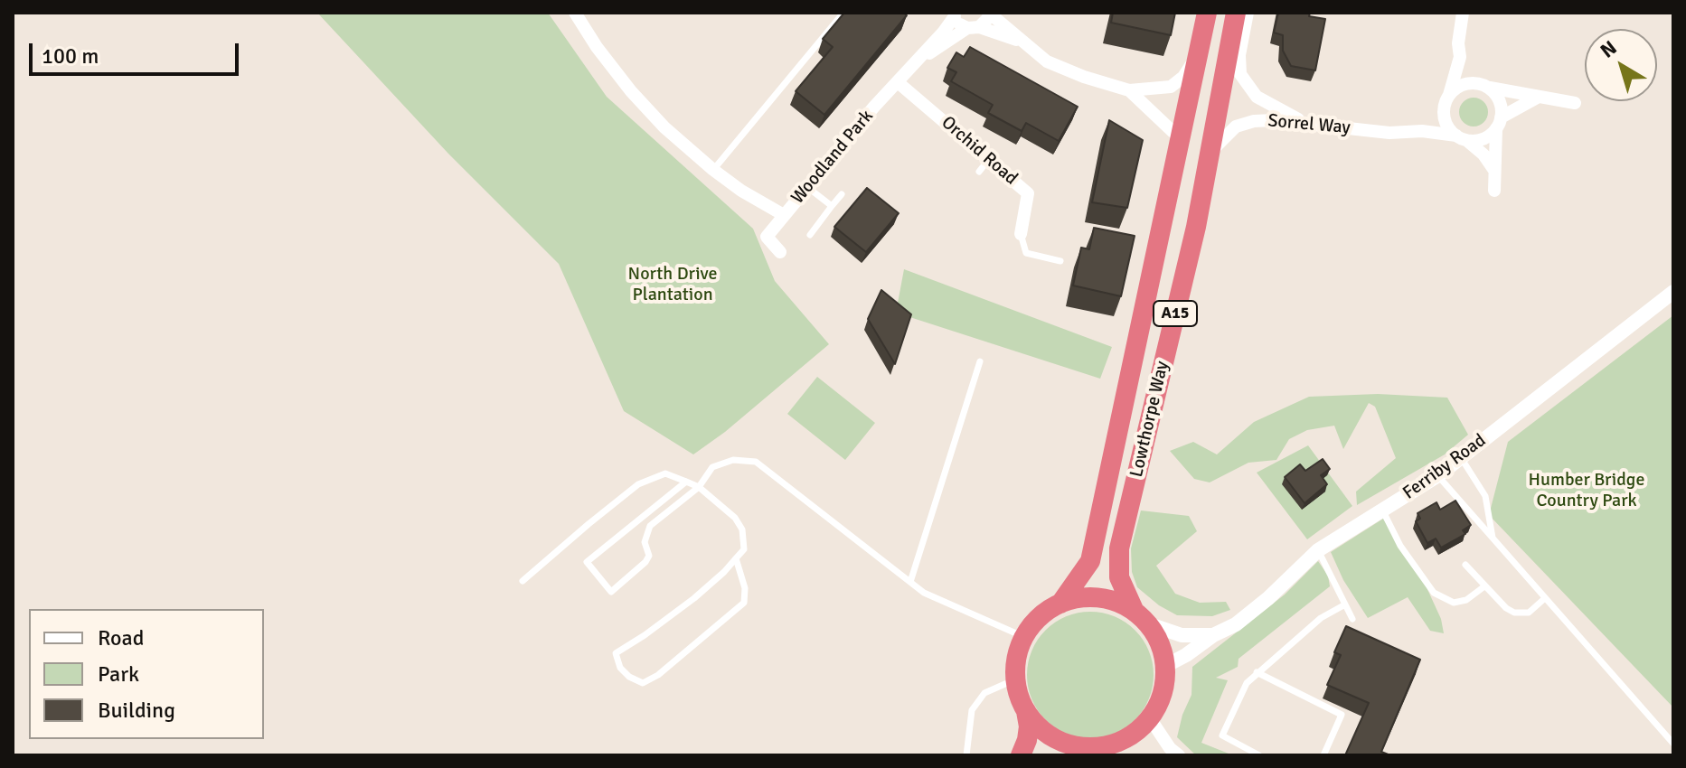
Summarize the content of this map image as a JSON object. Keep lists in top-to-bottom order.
{
  "streets": {
    "highway": ["A15", "Lowthorpe Way"],
    "street": [
      "Sorrel Way",
      "Orchid Road",
      "Woodland Park",
      "Ferriby Road"
    ]
  },
  "crossings": [
    ["Sorrel Way", "Lowthorpe Way"],
    ["Orchid Road", "Woodland Park"],
    ["A15", "Lowthorpe Way"],
    ["A15", "Ferriby Road"],
    ["Lowthorpe Way", "Ferriby Road"]
  ],
  "parks": ["North Drive Plantation", "Humber Bridge Country Park"],
  "legend": ["Road", "Park", "Building"],
  "scale_bar": "100 m",
  "north": "top left"
}
